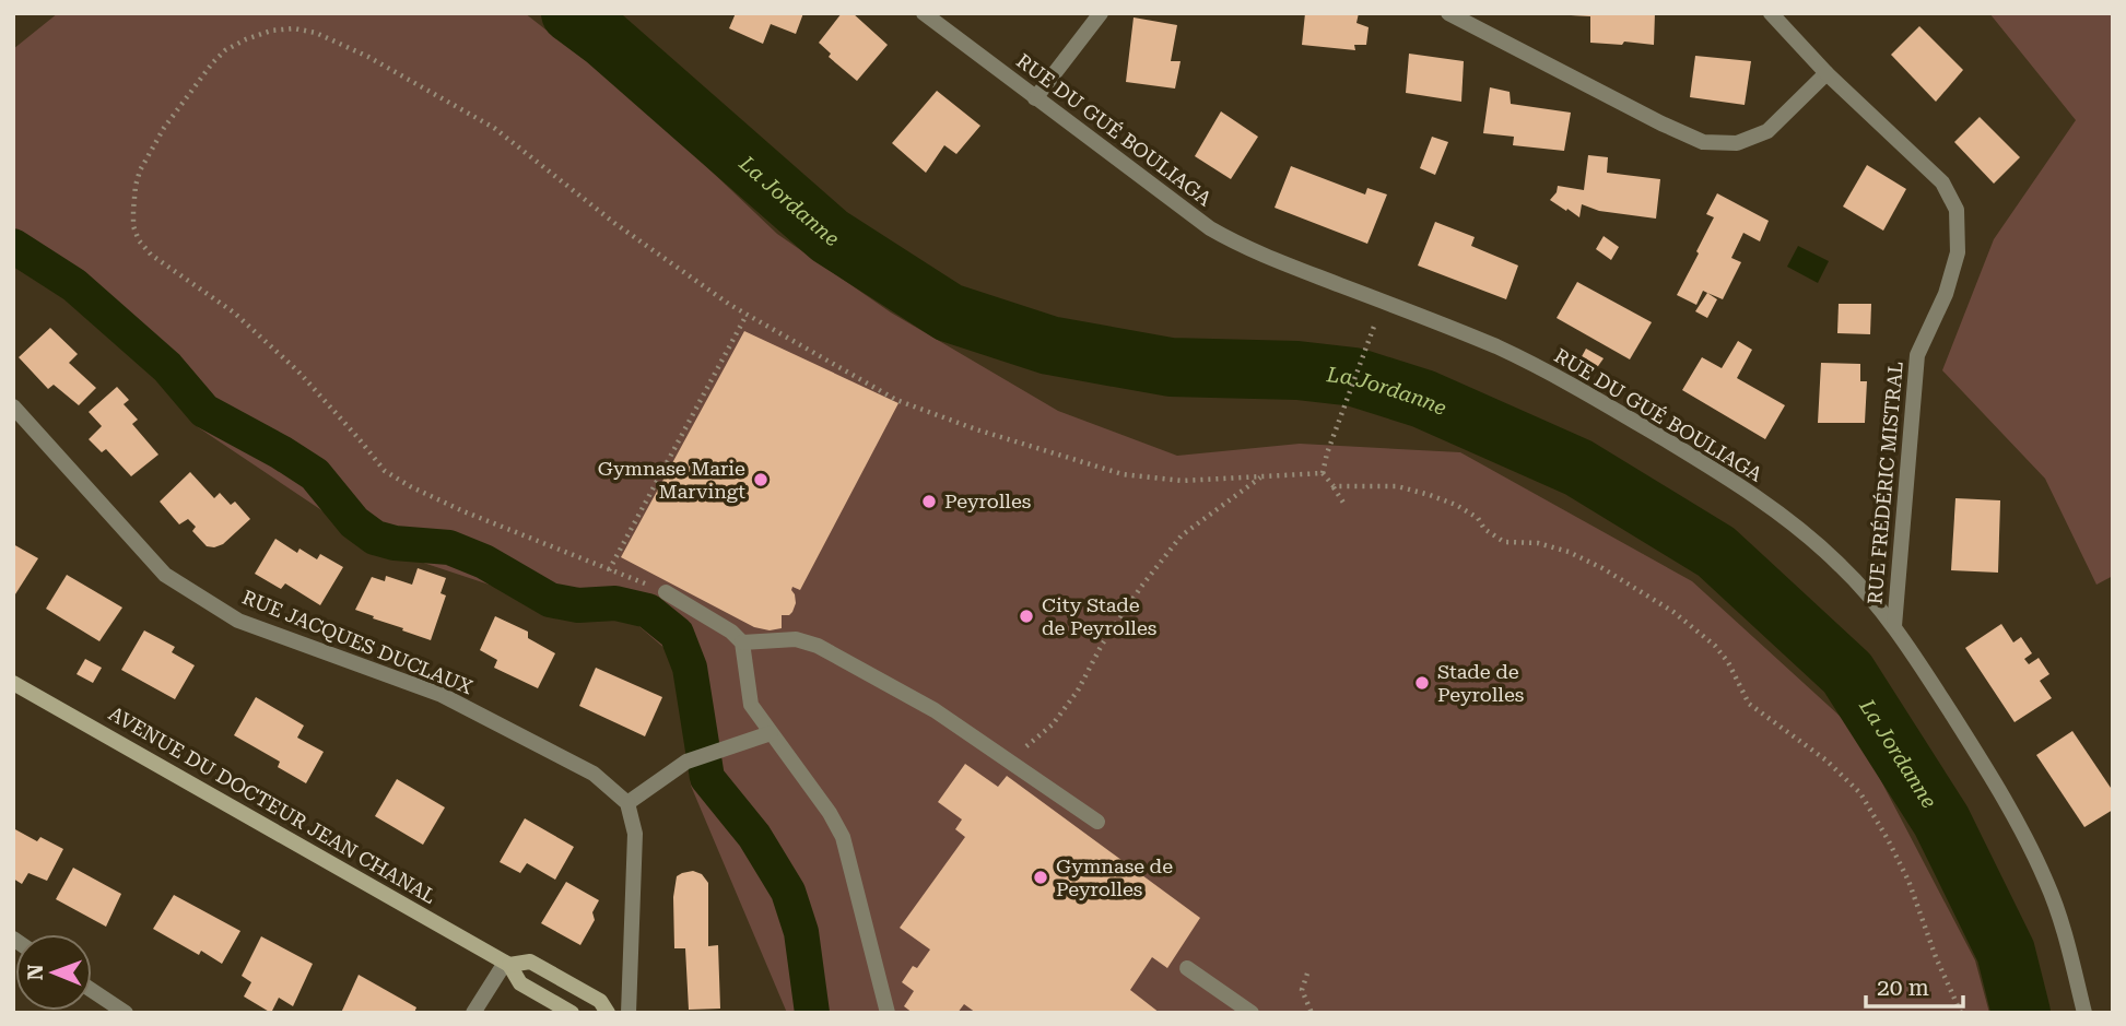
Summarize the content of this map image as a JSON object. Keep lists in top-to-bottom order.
{
  "streets": {
    "main road": ["AVENUE DU DOCTEUR JEAN CHANAL"],
    "street": ["RUE DU GUÉ BOULIAGA", "RUE FRÉDÉRIC MISTRAL", "RUE JACQUES DUCLAUX"]
  },
  "crossings": [
    ["RUE DU GUÉ BOULIAGA", "RUE FRÉDÉRIC MISTRAL"]
  ],
  "water": ["La Jordanne"],
  "places": [
    "Gymnase Marie Marvingt",
    "Peyrolles",
    "City Stade de Peyrolles",
    "Stade de Peyrolles",
    "Gymnase de Peyrolles"
  ],
  "scale_bar": "20 m",
  "north": "left"
}
